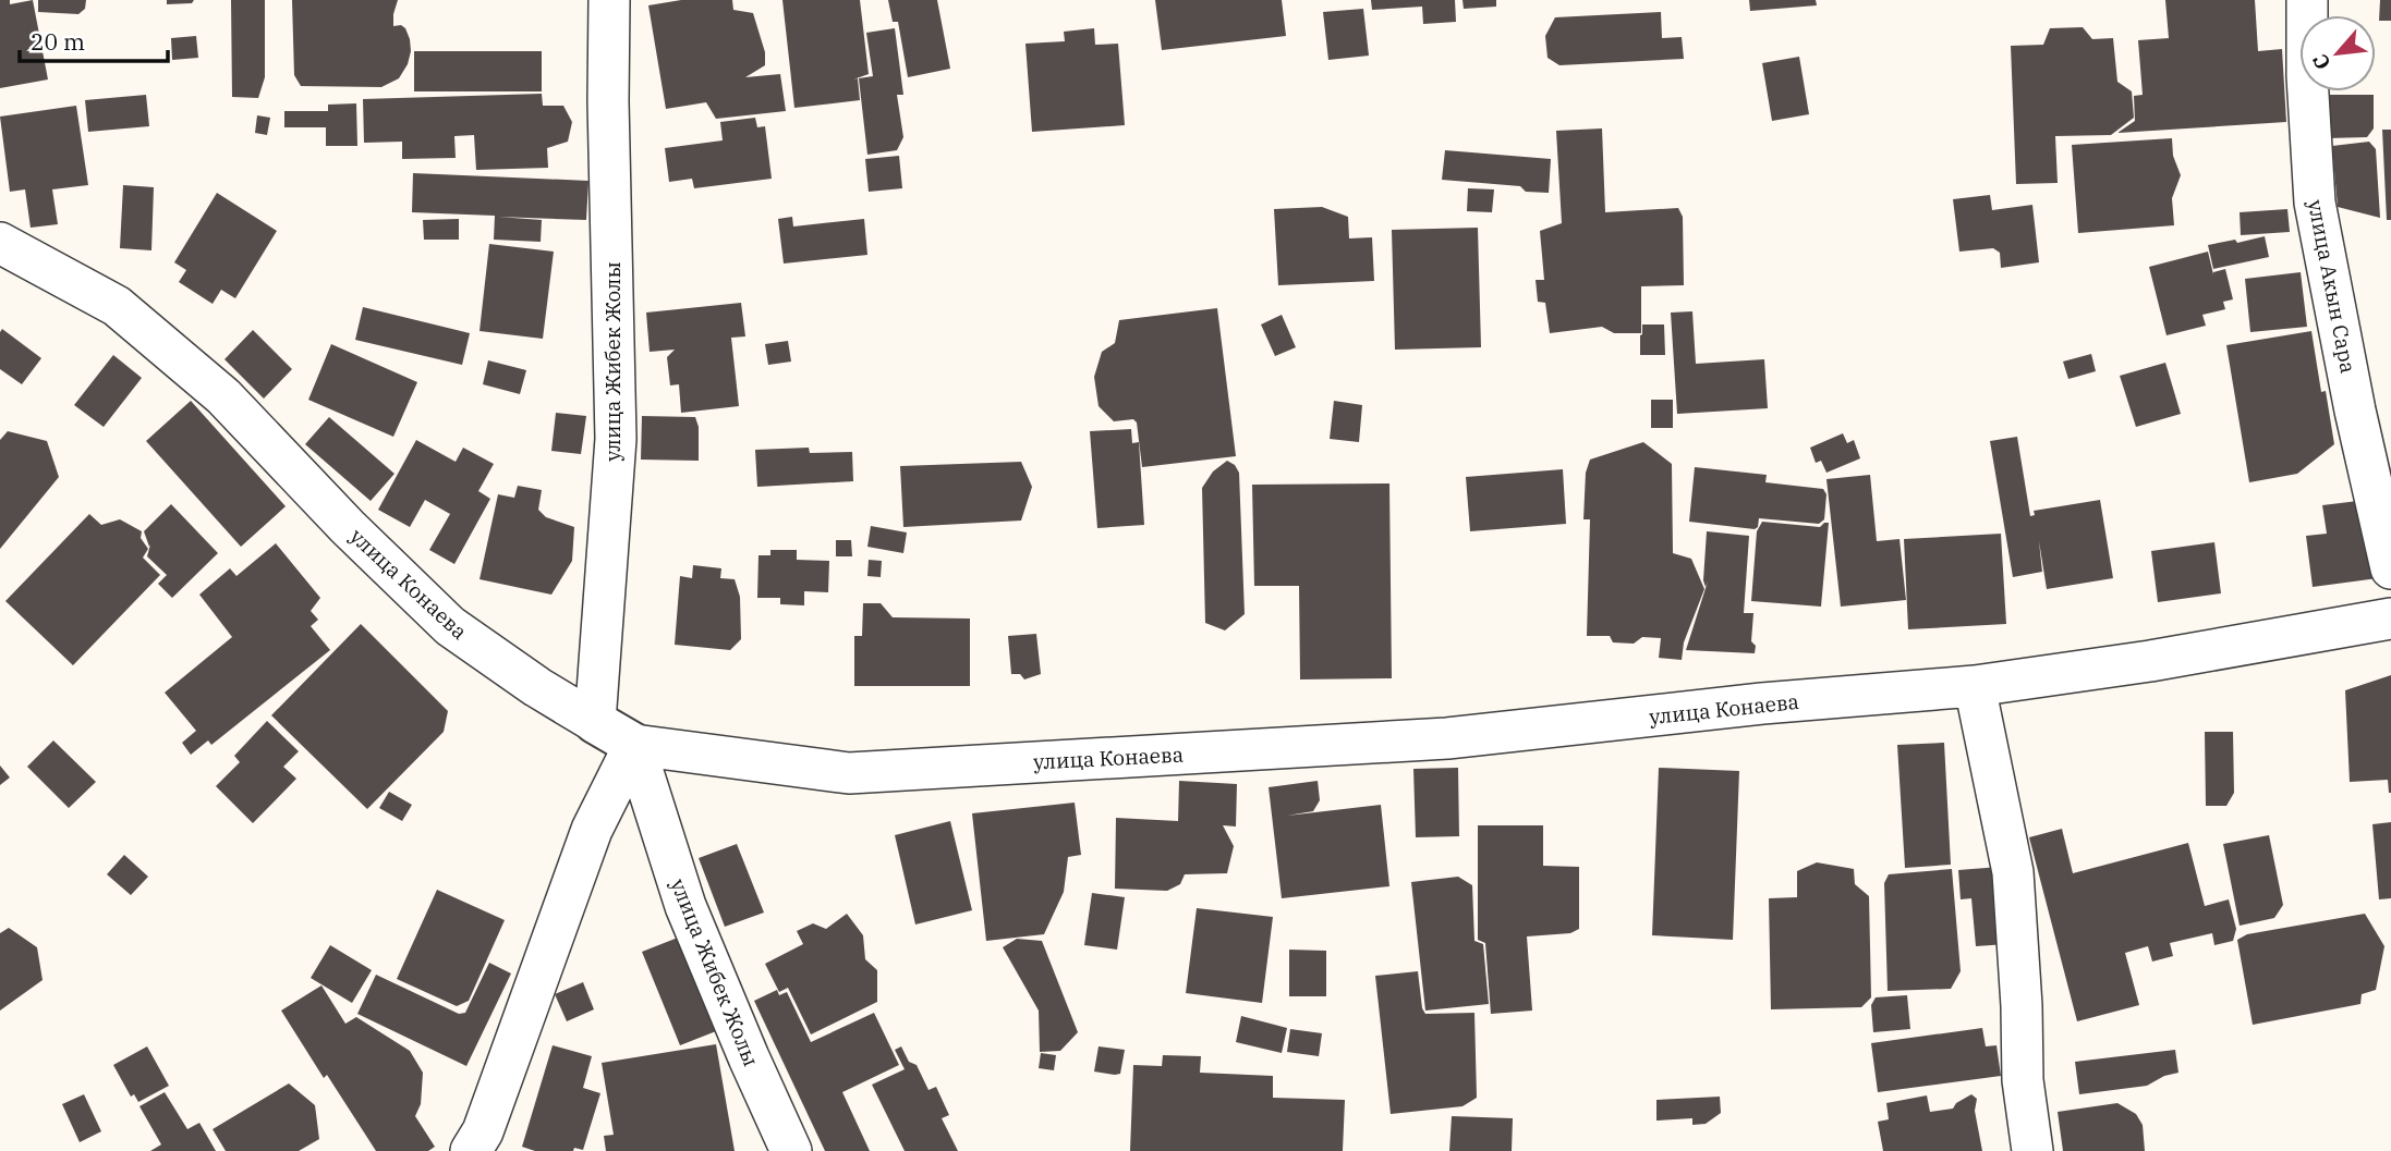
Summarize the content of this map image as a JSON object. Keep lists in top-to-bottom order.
{
  "streets": {
    "street": ["улица Акын Сара", "улица Жибек Жолы", "улица Конаева"]
  },
  "crossings": [
    ["улица Жибек Жолы", "улица Конаева"]
  ],
  "scale_bar": "20 m",
  "north": "bottom left"
}
